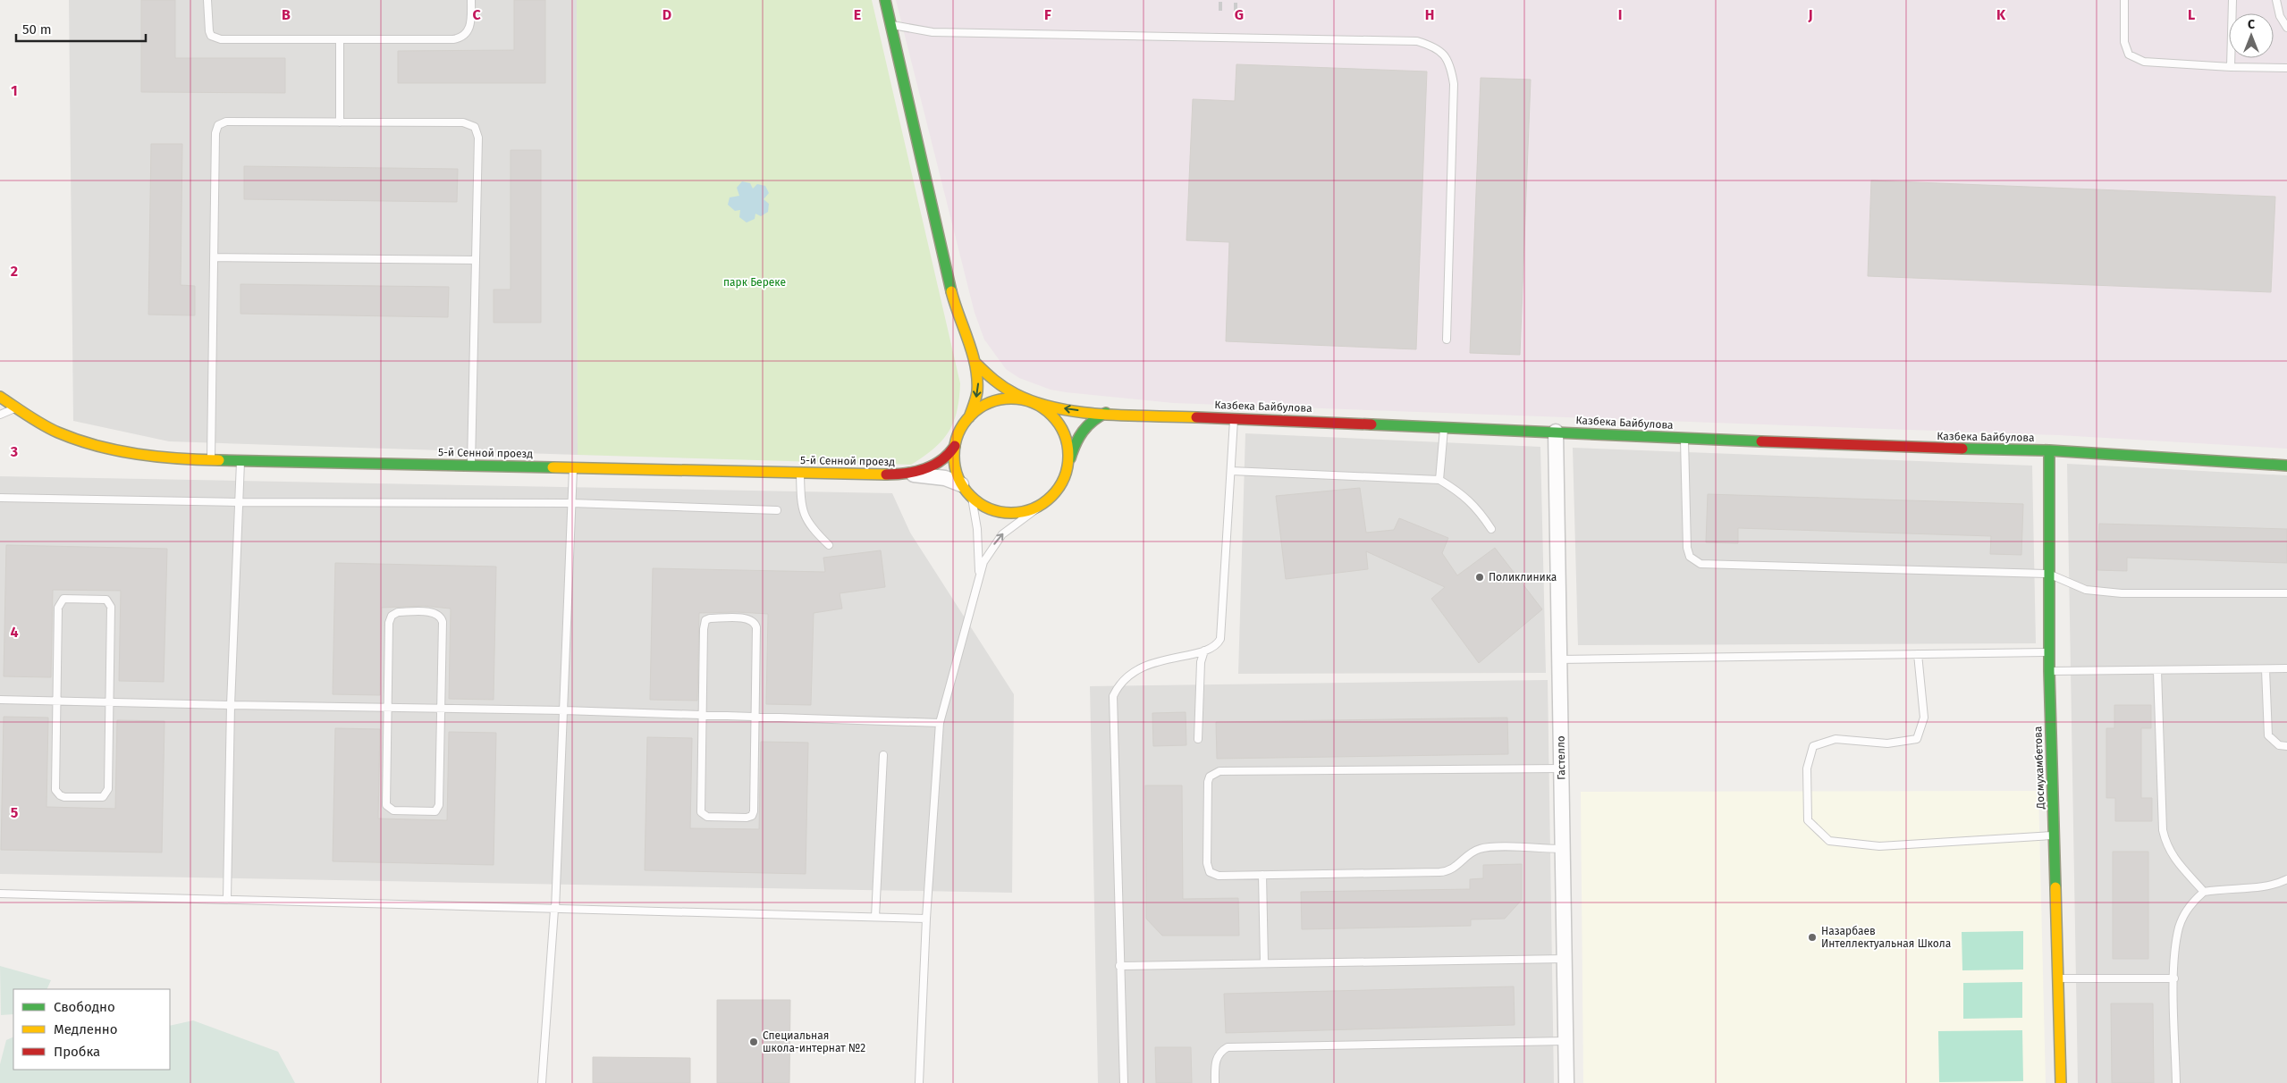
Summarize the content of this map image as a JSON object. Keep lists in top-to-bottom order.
{
  "streets": {
    "street": [
      "Казбека Байбулова",
      "5-й Сенной проезд",
      "Гастелло",
      "Досмухамбетова"
    ]
  },
  "crossings": [
    ["Казбека Байбулова", "5-й Сенной проезд"],
    ["Казбека Байбулова", "Гастелло"],
    ["Казбека Байбулова", "Досмухамбетова"]
  ],
  "parks": ["парк Береке"],
  "places": ["Поликлиника", "Назарбаев Интеллектуальная Школа", "Специальная школа-интернат №2"],
  "legend": ["Свободно", "Медленно", "Пробка"],
  "scale_bar": "50 m",
  "north": "top",
  "grid": {
    "columns": [
      "B",
      "C",
      "D",
      "E",
      "F",
      "G",
      "H",
      "I",
      "J",
      "K",
      "L"
    ],
    "rows": [
      "1",
      "2",
      "3",
      "4",
      "5"
    ]
  }
}
